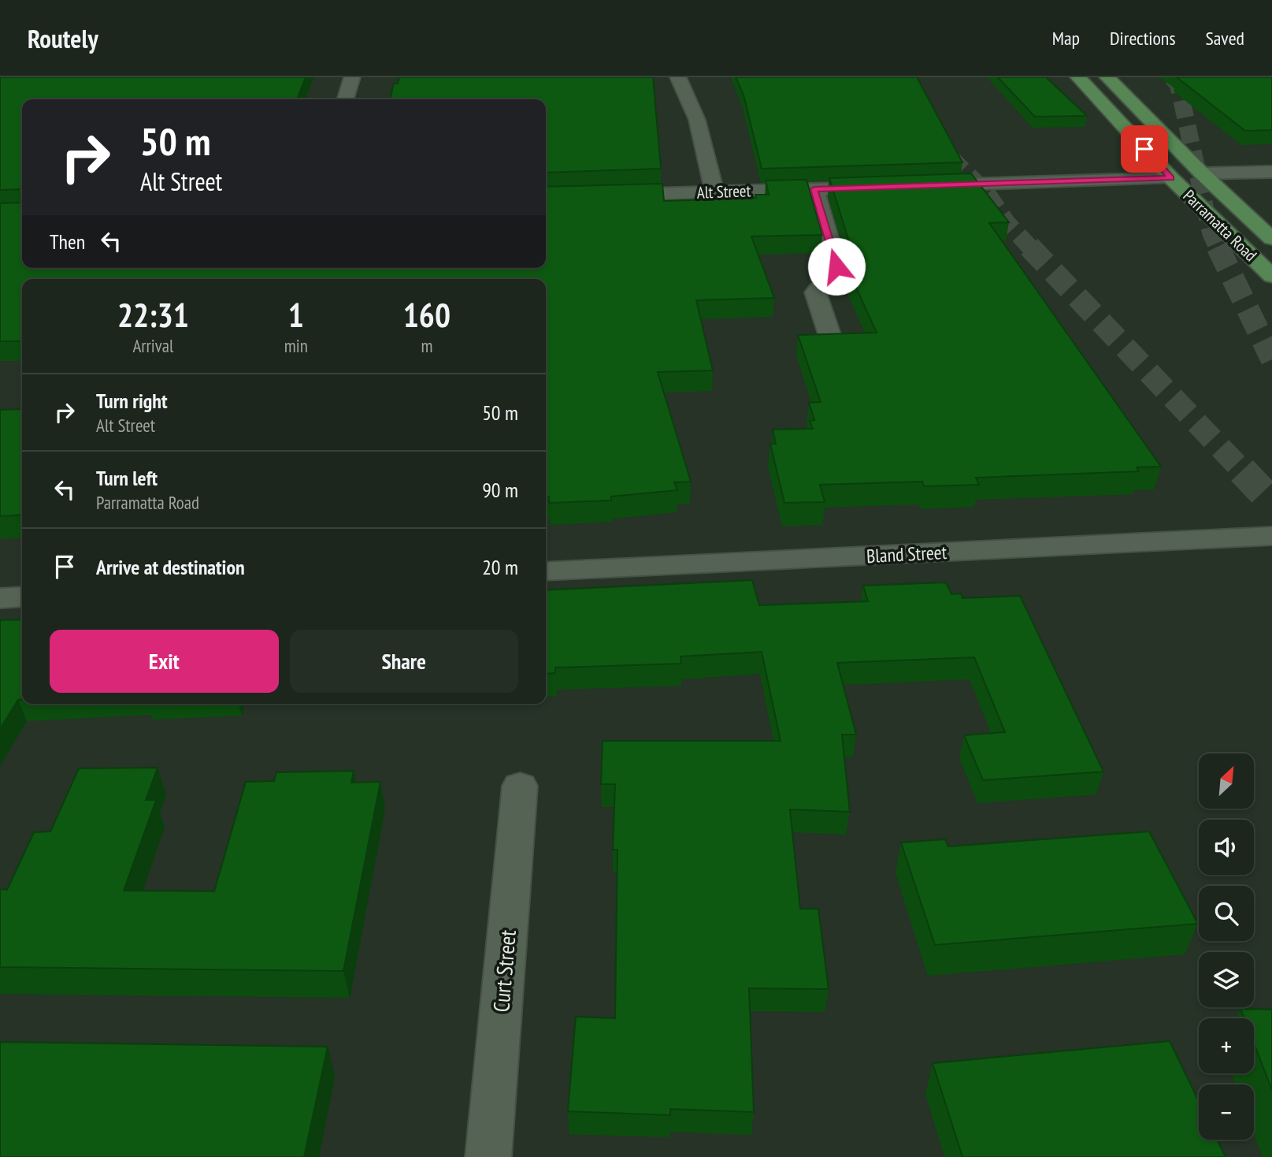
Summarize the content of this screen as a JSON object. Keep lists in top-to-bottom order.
{
  "streets": {
    "main road": ["Parramatta Road"],
    "street": ["Alt Street", "Bland Street", "Curt Street"]
  },
  "north": "top right",
  "page": {
    "header": "Routely",
    "nav": ["Map", "Directions", "Saved"],
    "turn": ["50 m", "Alt Street"],
    "then": "Then",
    "eta": [
      "22:31",
      "Arrival",
      "1",
      "min",
      "160",
      "m"
    ],
    "list": [
      {
        "name": "Turn right",
        "note": "Alt Street",
        "value": "50 m"
      },
      {
        "name": "Turn left",
        "note": "Parramatta Road",
        "value": "90 m"
      },
      {
        "name": "Arrive at destination",
        "value": "20 m"
      }
    ],
    "buttons": ["Exit", "Share"],
    "map_buttons": ["+", "−"]
  }
}
